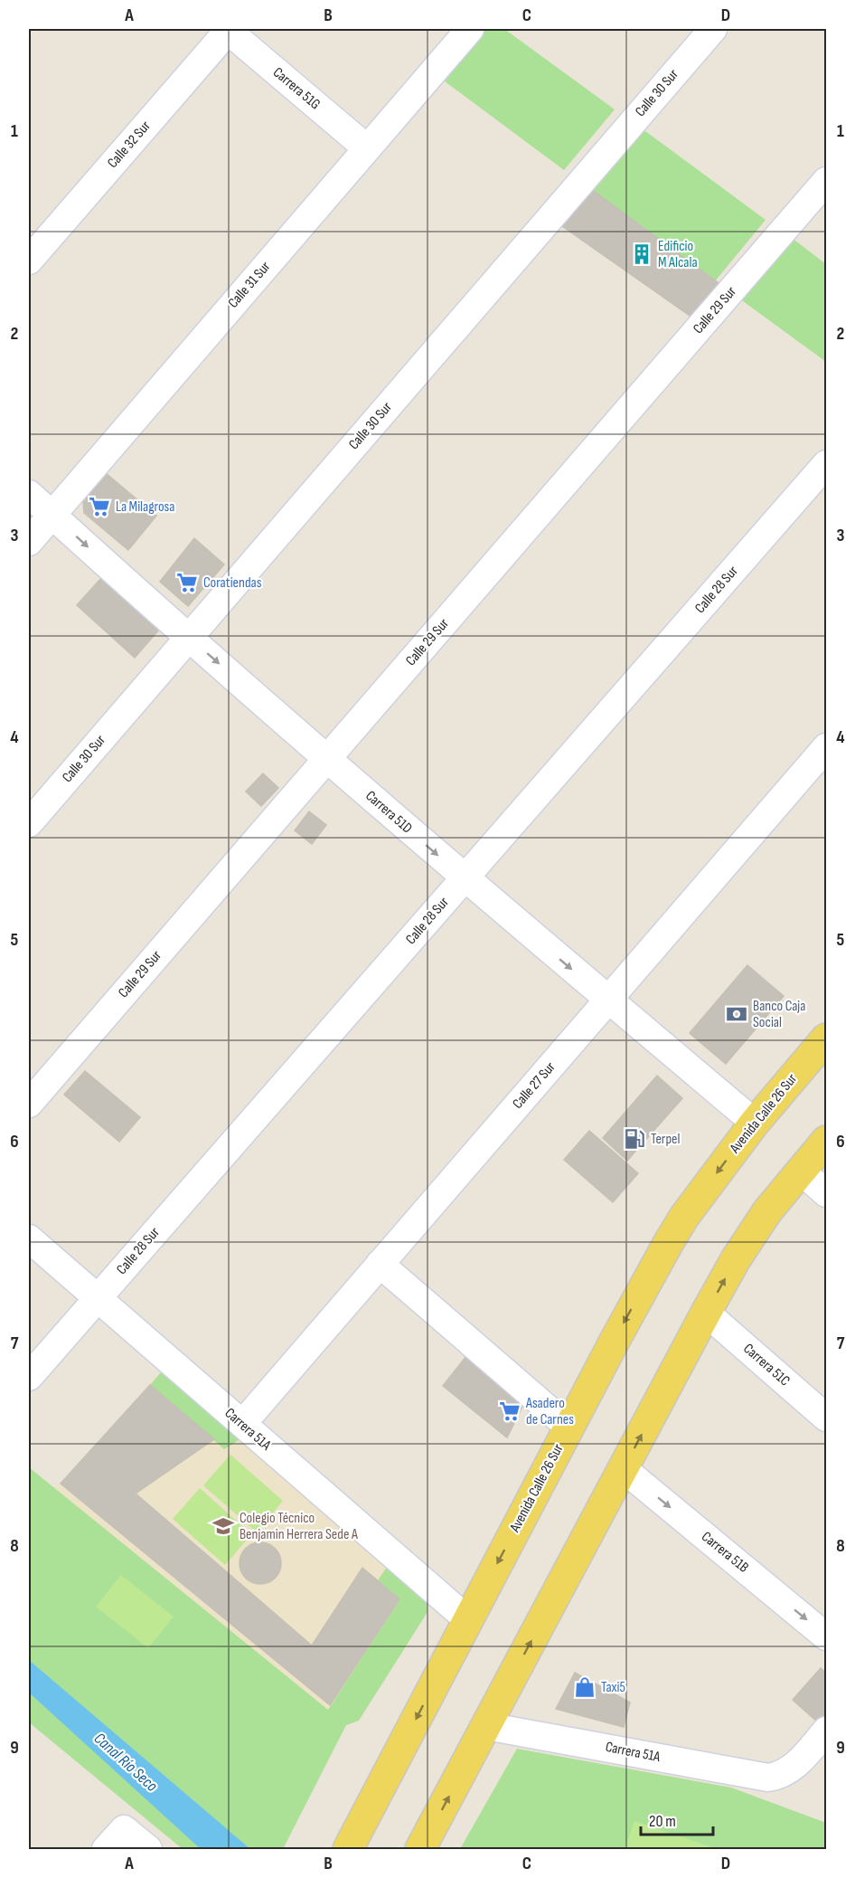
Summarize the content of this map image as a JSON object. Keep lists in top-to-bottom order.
{
  "streets": {
    "main road": ["Avenida Calle 26 Sur"],
    "street": [
      "Carrera 51G",
      "Calle 30 Sur",
      "Calle 32 Sur",
      "Calle 31 Sur",
      "Calle 29 Sur",
      "Calle 28 Sur",
      "Carrera 51D",
      "Calle 27 Sur",
      "Carrera 51C",
      "Carrera 51A",
      "Carrera 51B"
    ]
  },
  "crossings": [
    ["Carrera 51G", "Calle 32 Sur"],
    ["Carrera 51G", "Calle 31 Sur"],
    ["Calle 30 Sur", "Carrera 51D"],
    ["Calle 31 Sur", "Carrera 51D"],
    ["Calle 29 Sur", "Carrera 51D"],
    ["Calle 28 Sur", "Carrera 51D"],
    ["Calle 28 Sur", "Carrera 51A"],
    ["Carrera 51D", "Calle 27 Sur"],
    ["Carrera 51D", "Avenida Calle 26 Sur"],
    ["Calle 27 Sur", "Carrera 51A"],
    ["Avenida Calle 26 Sur", "Carrera 51A"]
  ],
  "one_way": ["Carrera 51D", "Carrera 51B"],
  "water": ["Canal Río Seco"],
  "places": {
    "building": ["Edificio M Alcala"],
    "supermarket": ["La Milagrosa", "Coratiendas", "Asadero de Carnes"],
    "bank": ["Banco Caja Social"],
    "fuel station": ["Terpel"],
    "school or university": ["Colegio Técnico Benjamin Herrera Sede A"],
    "shop": ["Taxi5"]
  },
  "scale_bar": "20 m",
  "grid": {
    "columns": [
      "A",
      "B",
      "C",
      "D"
    ],
    "rows": [
      "1",
      "2",
      "3",
      "4",
      "5",
      "6",
      "7",
      "8",
      "9"
    ]
  }
}
